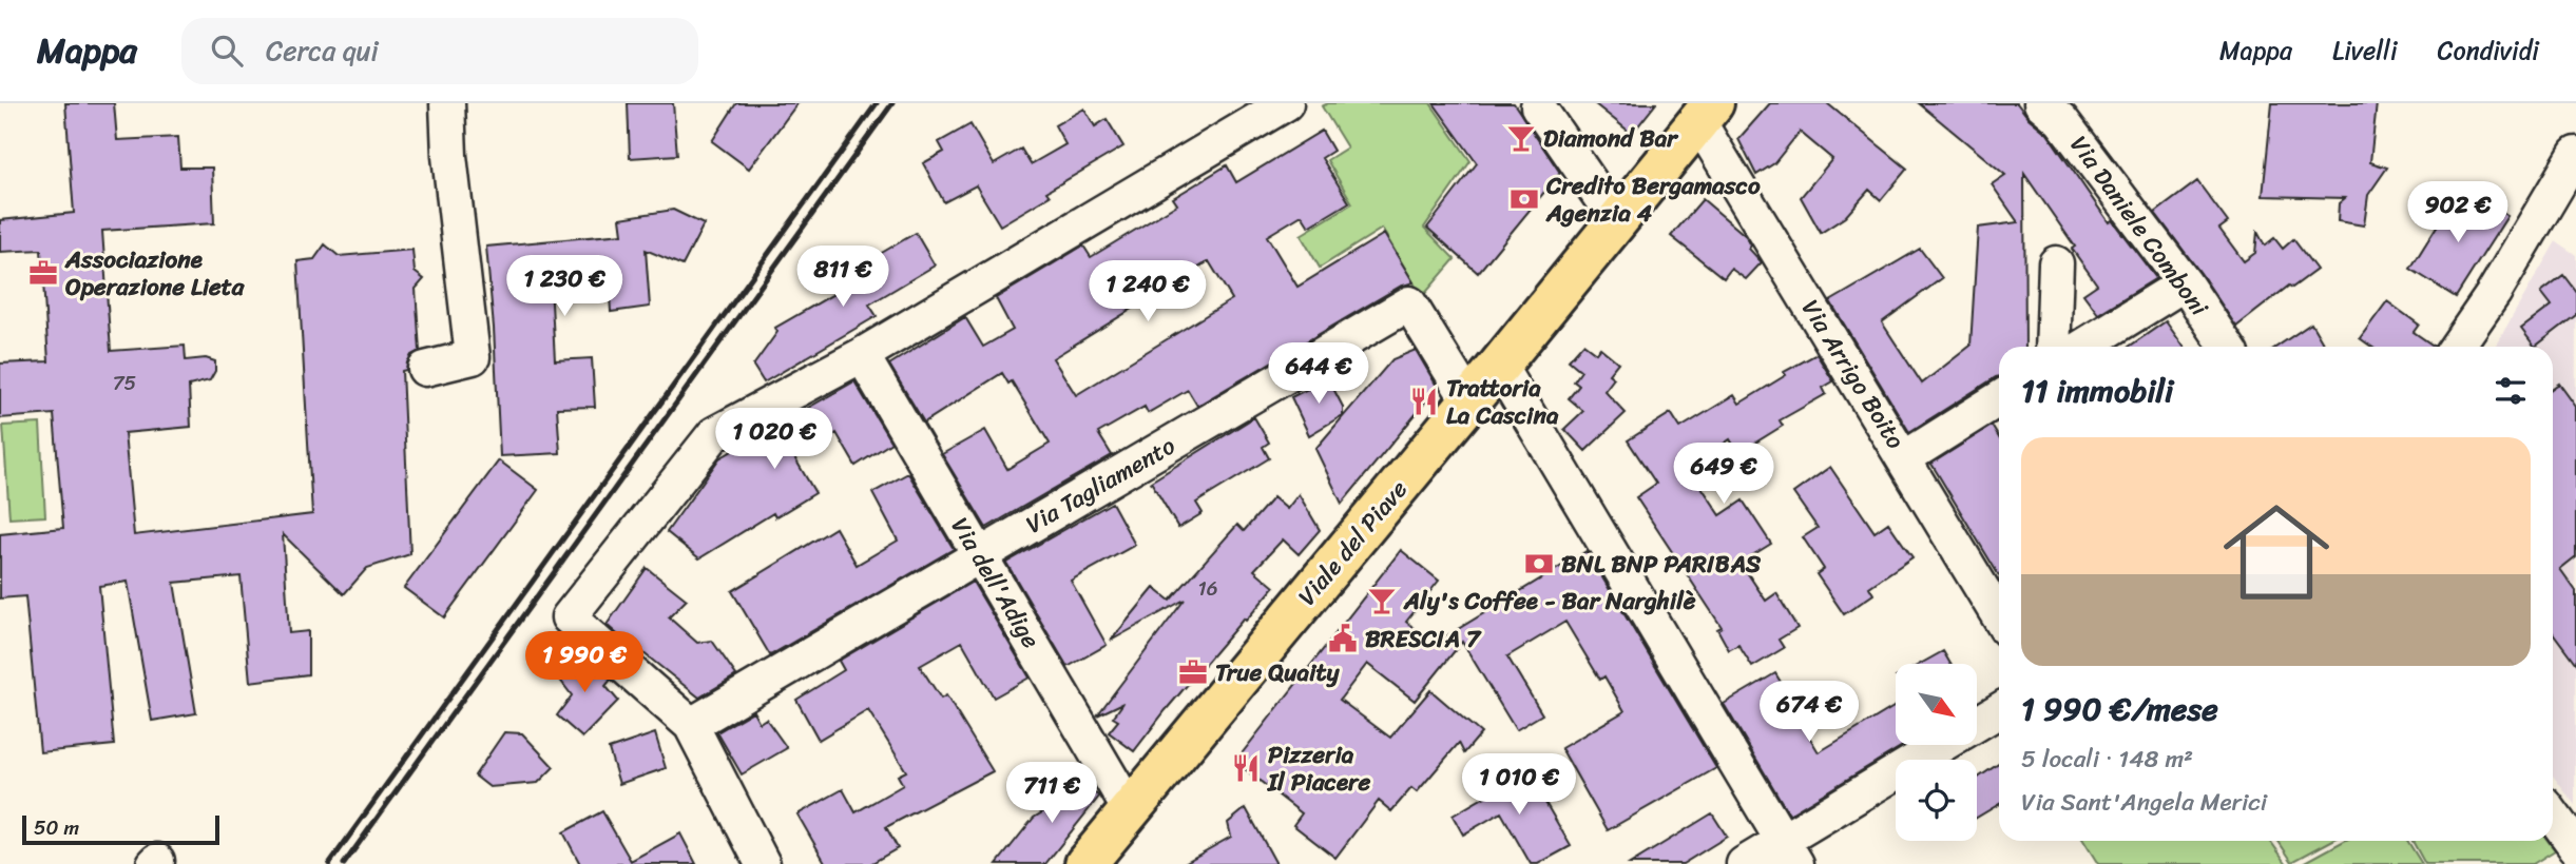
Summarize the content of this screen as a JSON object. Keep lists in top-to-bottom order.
{
  "streets": {
    "main road": ["Viale del Piave"],
    "street": [
      "Via Daniele Comboni",
      "Via Arrigo Boito",
      "Via Tagliamento",
      "Via dell'Adige"
    ]
  },
  "crossings": [
    ["Via Arrigo Boito", "Viale del Piave"],
    ["Via Tagliamento", "Viale del Piave"],
    ["Via Tagliamento", "Via dell'Adige"],
    ["Viale del Piave", "Via dell'Adige"]
  ],
  "places": {
    "bar": ["Diamond Bar", "Aly's Coffee - Bar Narghilè"],
    "bank": ["Credito Bergamasco Agenzia 4", "BNL BNP PARIBAS"],
    "office": ["Associazione Operazione Lieta", "True Quaity"],
    "restaurant": ["Trattoria La Cascina", "Pizzeria Il Piacere"],
    "public building": ["BRESCIA 7"]
  },
  "house_numbers": ["75", "16"],
  "scale_bar": "50 m",
  "north": "bottom right",
  "page": {
    "header": "Mappa",
    "search": "Cerca qui",
    "nav": ["Mappa", "Livelli", "Condividi"],
    "price": [
      "902 €",
      "811 €",
      "1 230 €",
      "1 240 €",
      "644 €",
      "1 020 €",
      "649 €",
      "1 990 €",
      "674 €",
      "1 010 €",
      "711 €"
    ],
    "heading": "11 immobili",
    "list": [
      {
        "name": "1 990 €/mese",
        "note": "5 locali · 148 m² · Via Sant'Angela Merici"
      }
    ],
    "scale": "50 m"
  }
}
